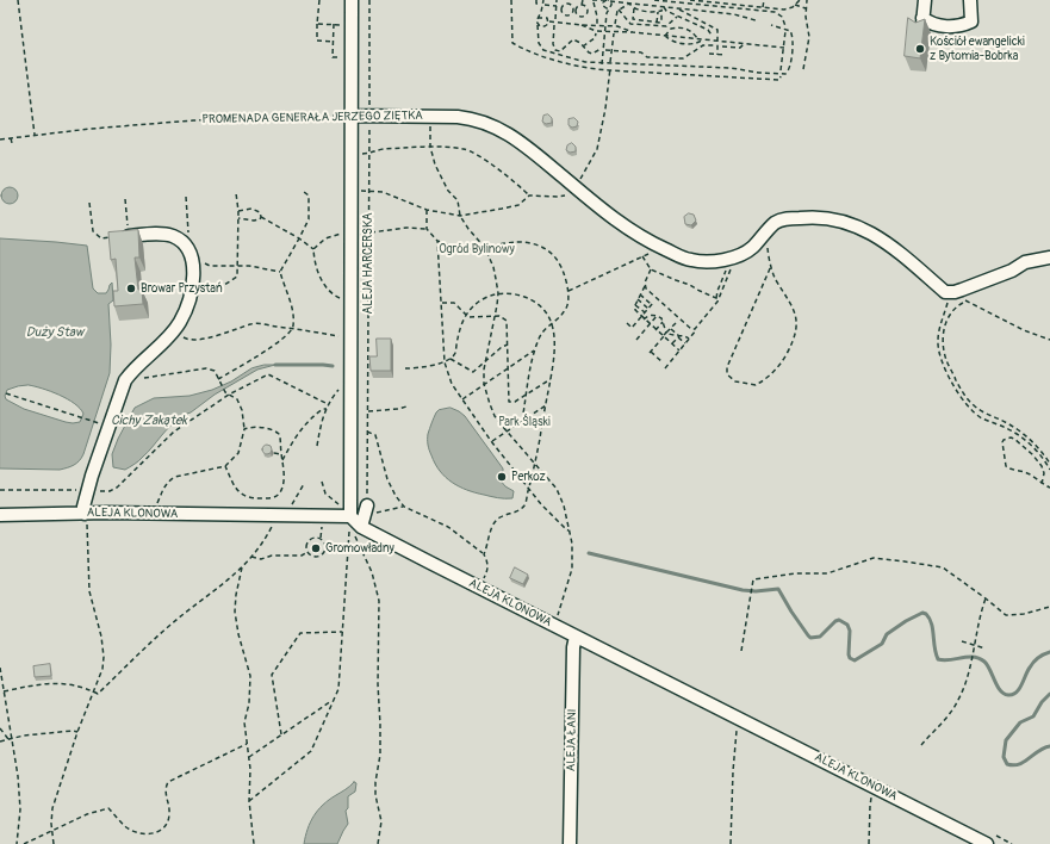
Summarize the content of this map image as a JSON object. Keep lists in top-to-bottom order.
{
  "streets": {
    "street": [
      "PROMENADA GENERAŁA JERZEGO ZIĘTKA",
      "ALEJA HARCERSKA",
      "ALEJA KLONOWA",
      "ALEJA ŁANI"
    ]
  },
  "crossings": [
    ["PROMENADA GENERAŁA JERZEGO ZIĘTKA", "ALEJA HARCERSKA"],
    ["ALEJA HARCERSKA", "ALEJA KLONOWA"],
    ["ALEJA KLONOWA", "ALEJA ŁANI"]
  ],
  "water": ["Duży Staw", "Cichy Zakątek"],
  "parks": ["Ogród Bylinowy", "Park Śląski"],
  "places": [
    "Kościół ewangelicki z Bytomia-Bobrka",
    "Browar Przystań",
    "Perkoz",
    "Gromowładny"
  ]
}
